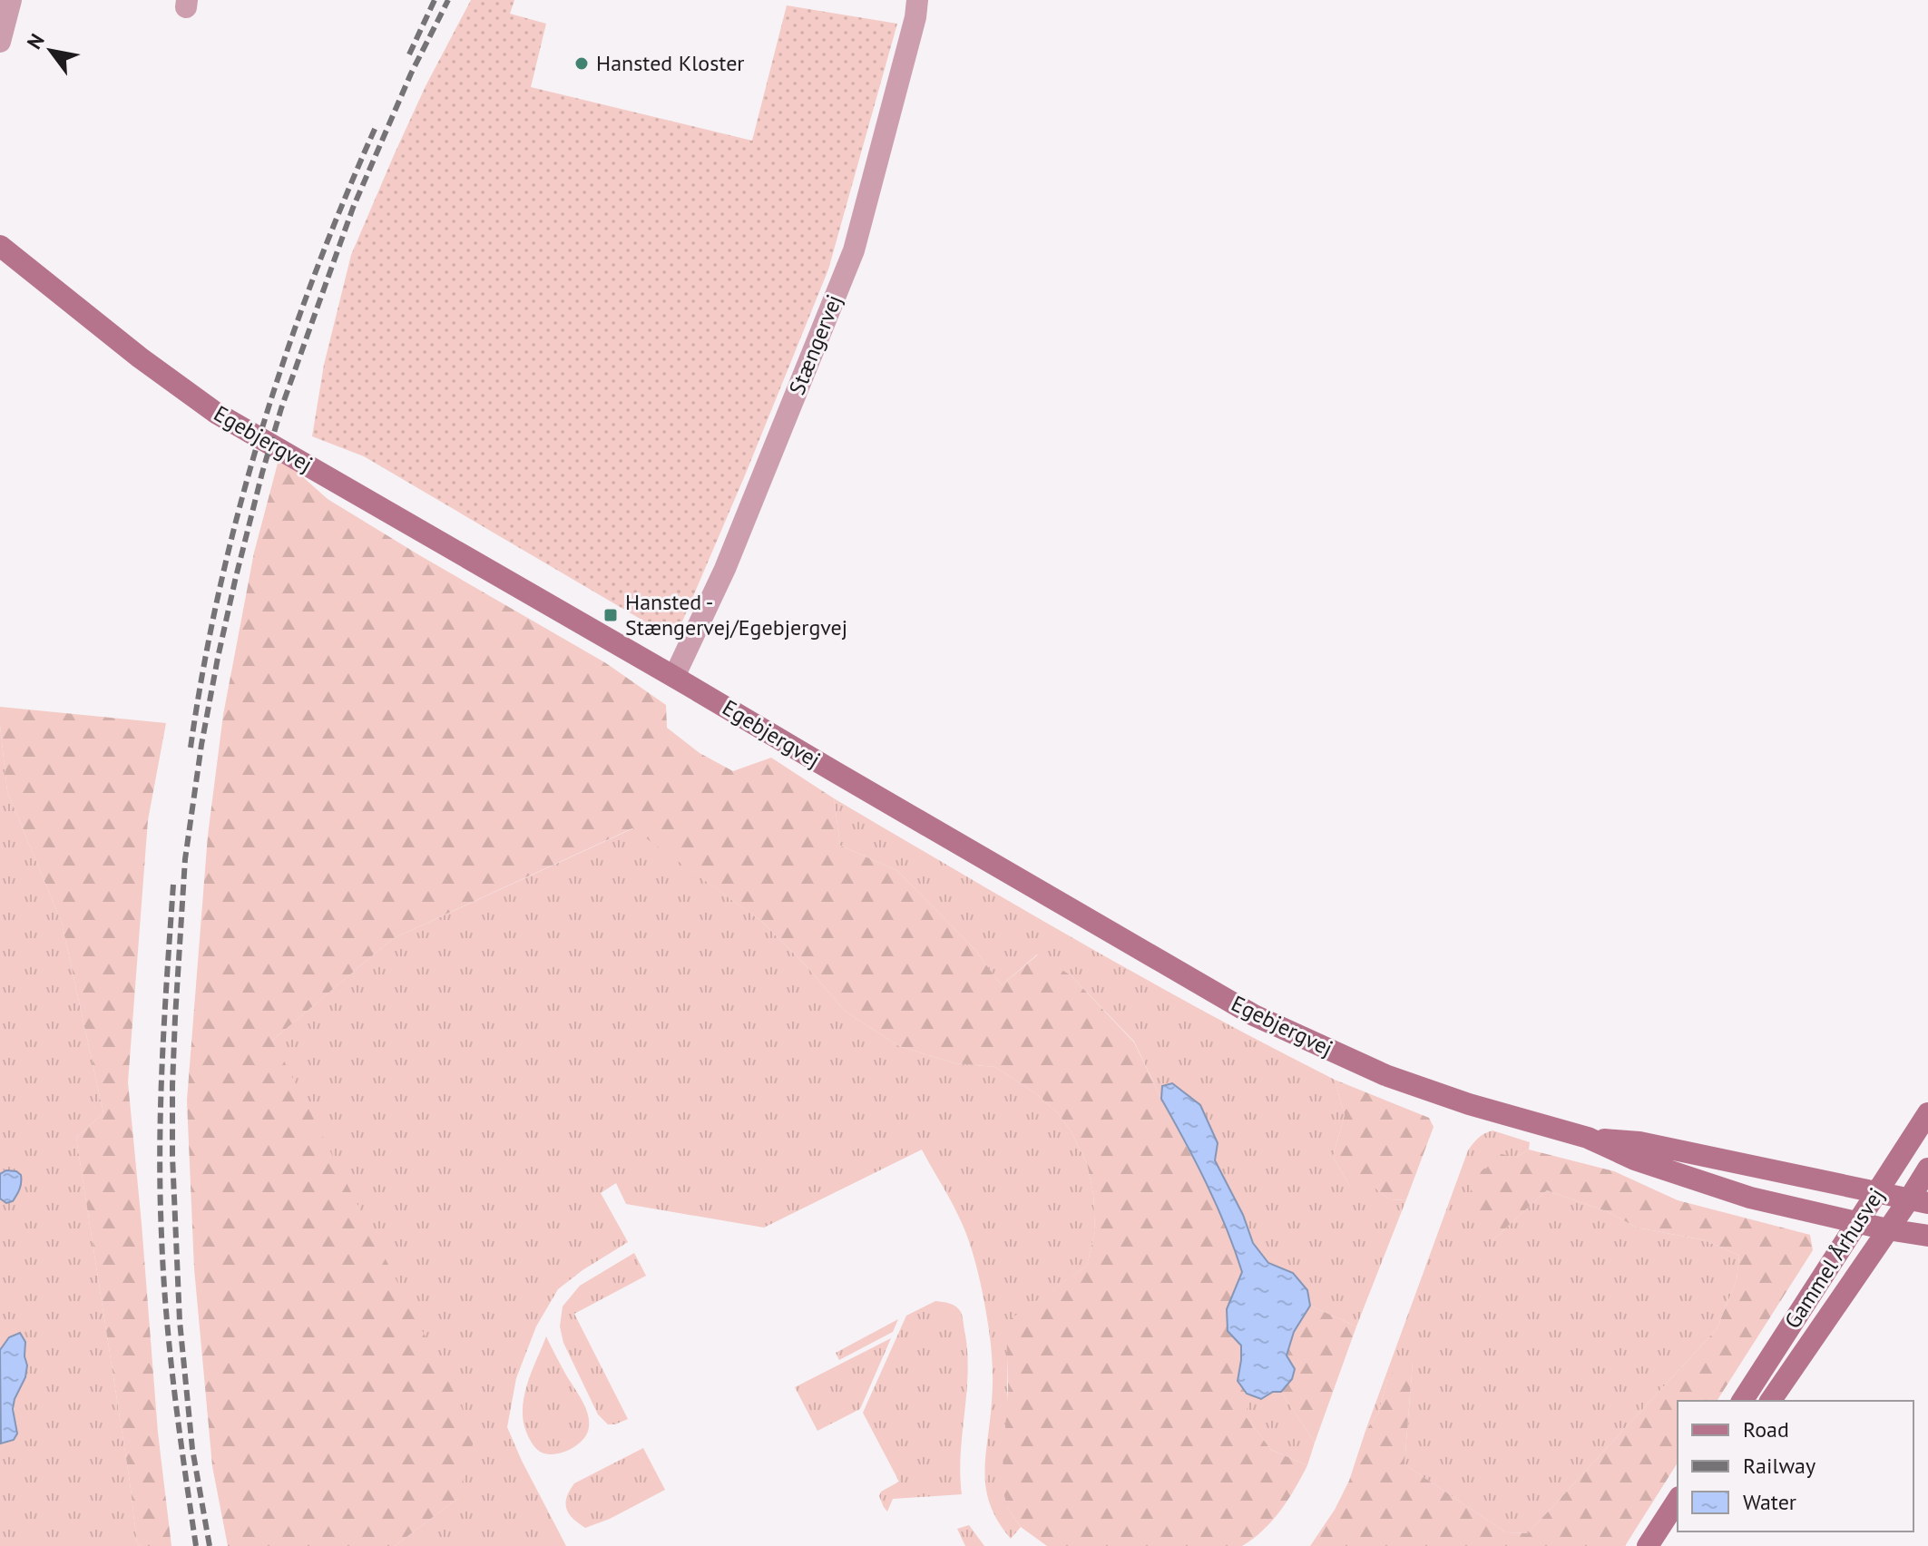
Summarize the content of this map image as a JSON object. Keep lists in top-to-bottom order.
{
  "streets": {
    "street": ["Stængervej", "Egebjergvej", "Gammel Århusvej"]
  },
  "crossings": [
    ["Stængervej", "Egebjergvej"],
    ["Egebjergvej", "Gammel Århusvej"]
  ],
  "places": {
    "other": ["Hansted Kloster"],
    "transit": ["Hansted - Stængervej/Egebjergvej"]
  },
  "legend": ["Road", "Railway", "Water"],
  "north": "top left"
}
